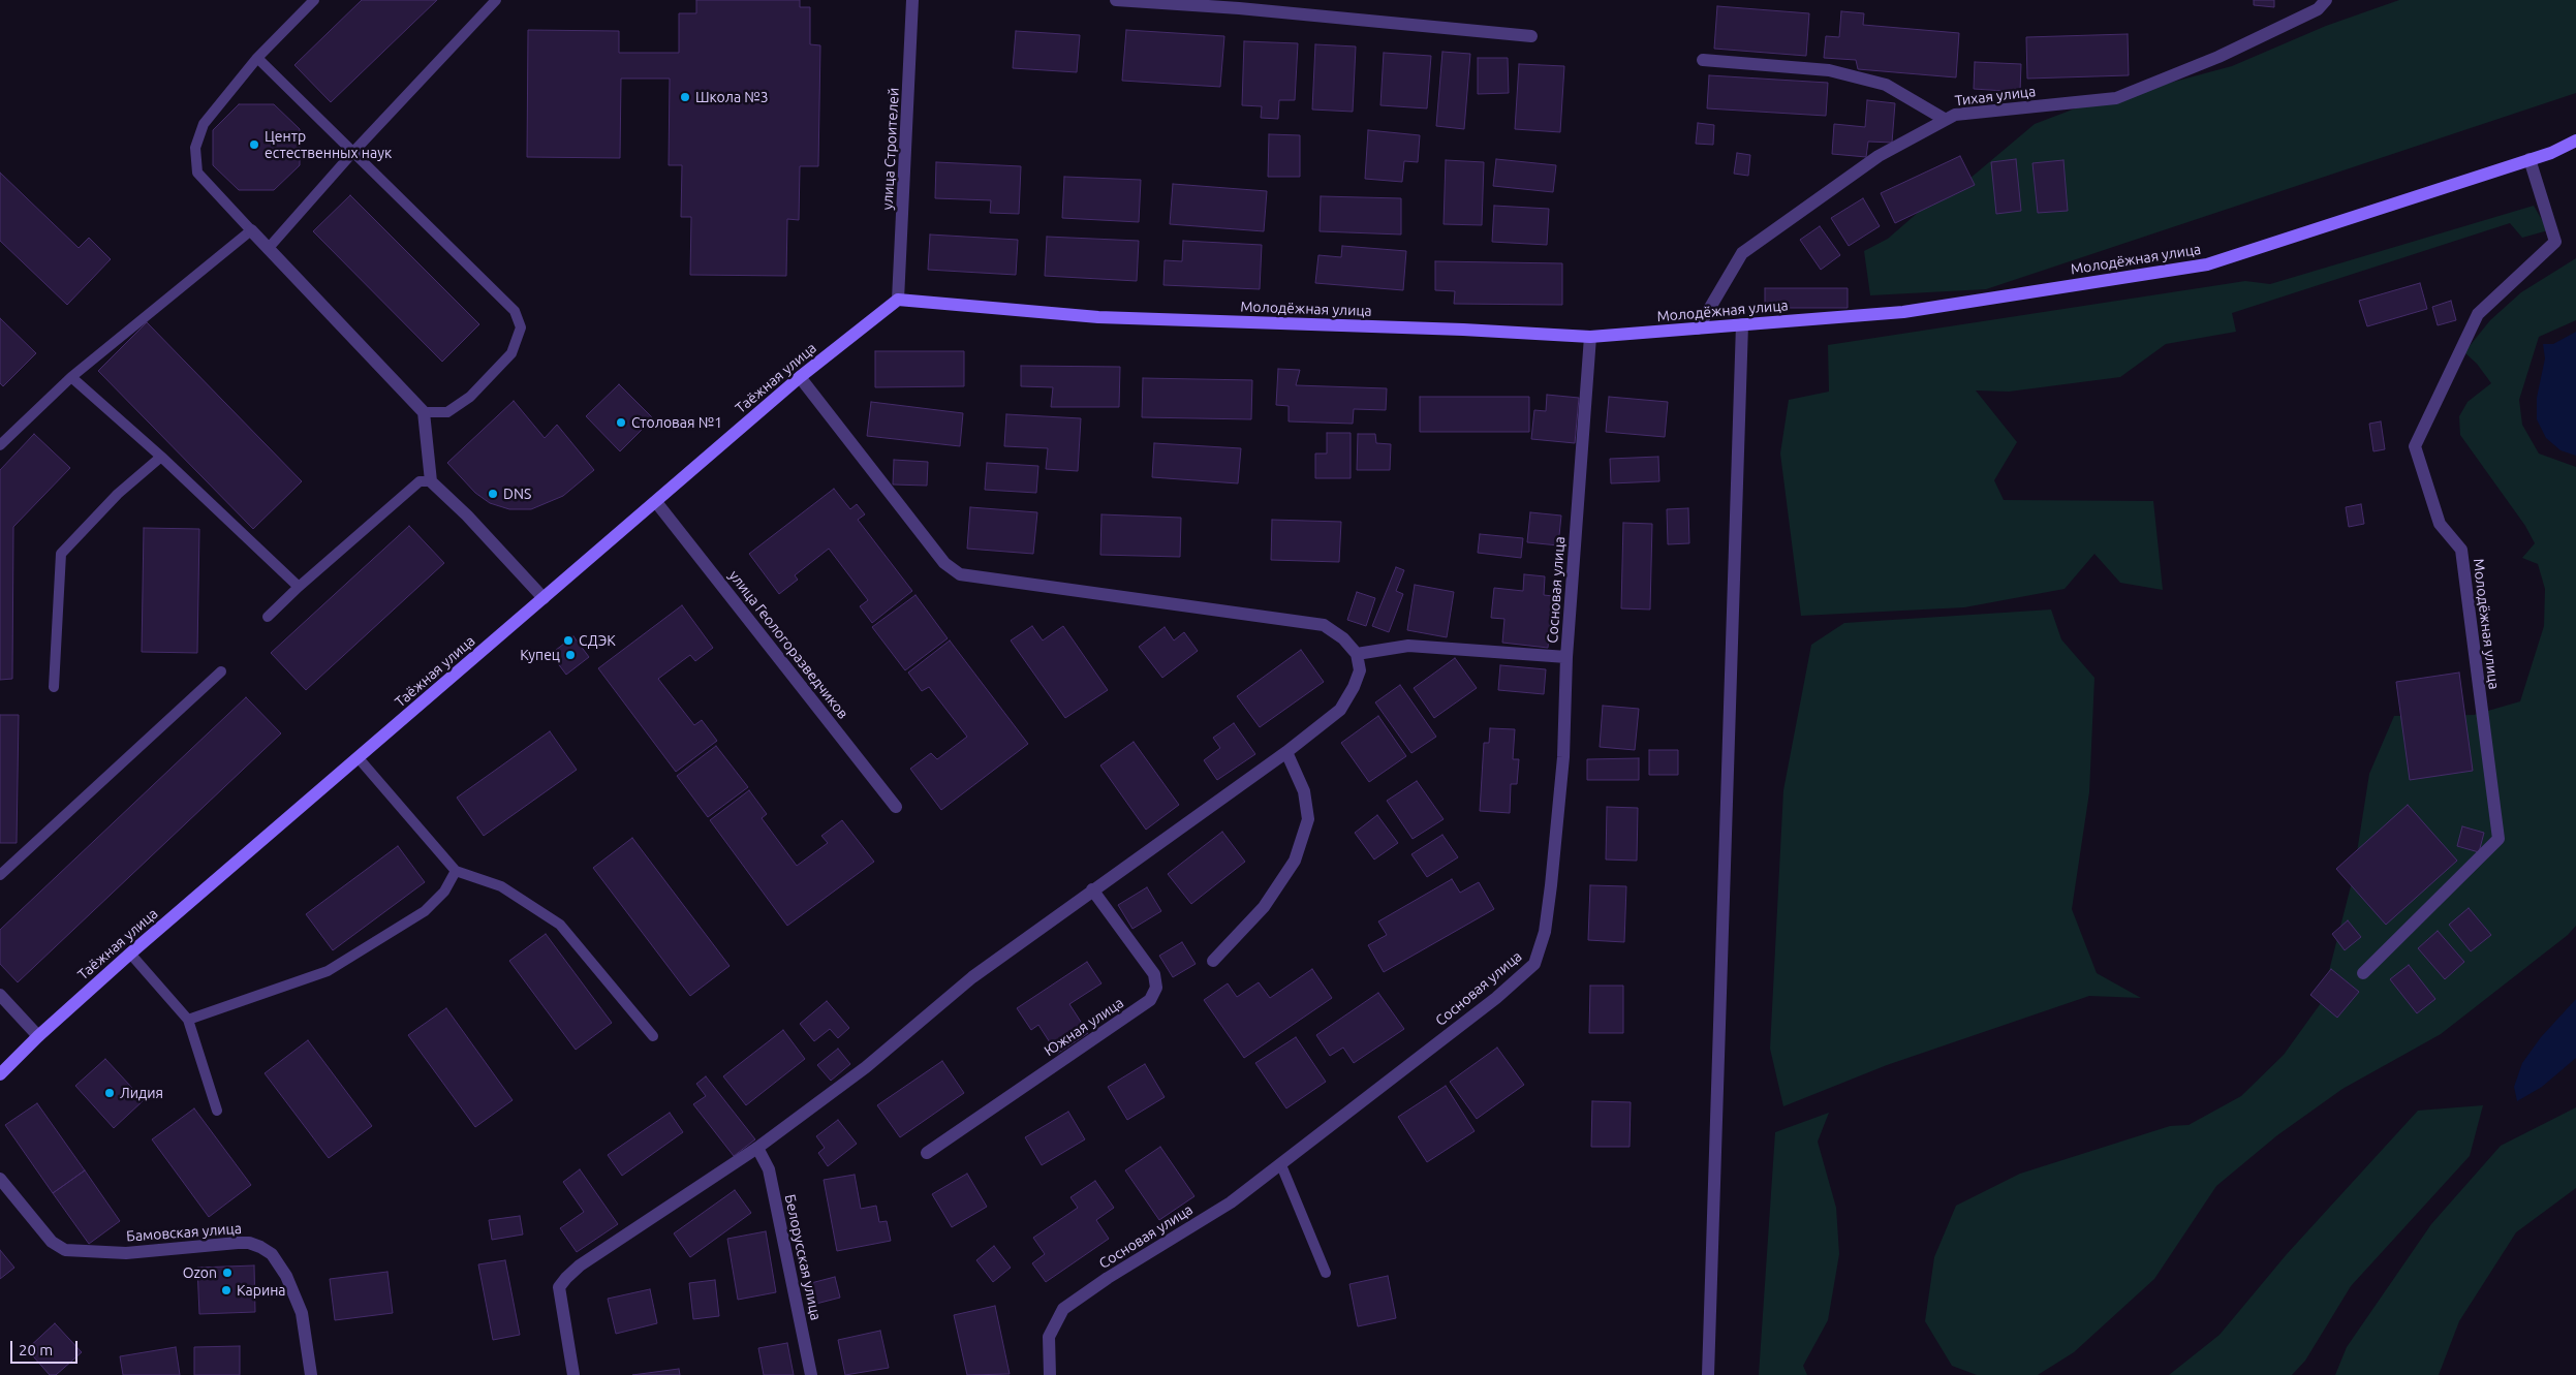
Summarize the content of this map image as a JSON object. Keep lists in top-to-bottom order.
{
  "streets": {
    "main road": ["Молодёжная улица", "Таёжная улица"],
    "street": [
      "Тихая улица",
      "улица Строителей",
      "Сосновая улица",
      "улица Геологоразведчиков",
      "Южная улица",
      "Бамовская улица",
      "Белорусская улица"
    ]
  },
  "crossings": [
    ["Тихая улица", "Молодёжная улица"],
    ["улица Строителей", "Молодёжная улица"],
    ["улица Строителей", "Таёжная улица"],
    ["Молодёжная улица", "Таёжная улица"],
    ["Молодёжная улица", "Сосновая улица"],
    ["Таёжная улица", "улица Геологоразведчиков"]
  ],
  "places": [
    "Школа №3",
    "Центр естественных наук",
    "Столовая №1",
    "DNS",
    "СДЭК",
    "Купец",
    "Лидия",
    "Ozon",
    "Карина"
  ],
  "scale_bar": "20 m"
}
